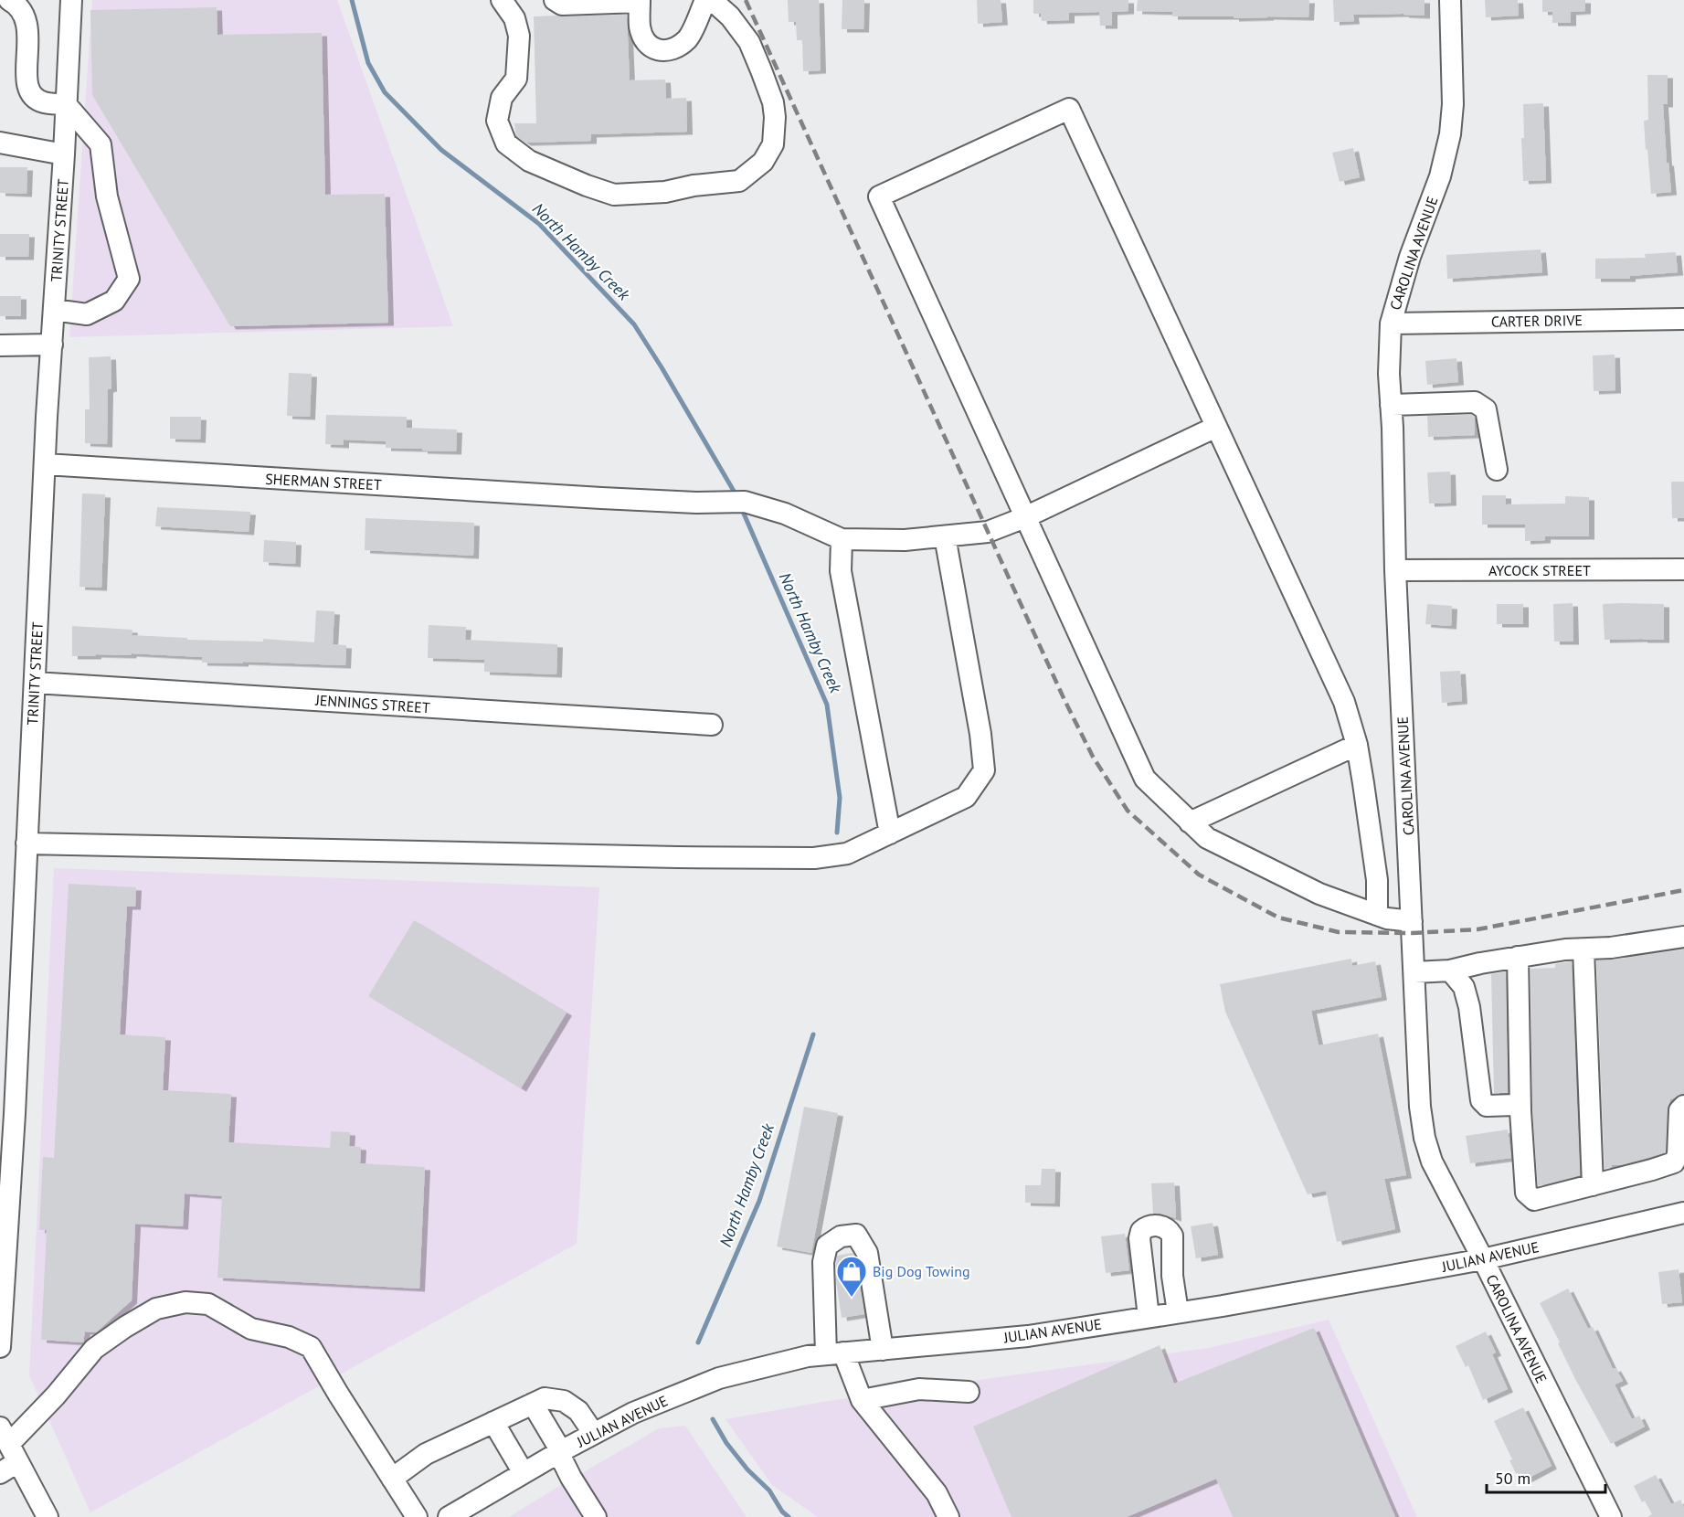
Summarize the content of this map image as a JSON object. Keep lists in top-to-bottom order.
{
  "streets": {
    "street": [
      "TRINITY STREET",
      "CAROLINA AVENUE",
      "CARTER DRIVE",
      "SHERMAN STREET",
      "AYCOCK STREET",
      "JENNINGS STREET",
      "JULIAN AVENUE"
    ]
  },
  "crossings": [
    ["TRINITY STREET", "SHERMAN STREET"],
    ["TRINITY STREET", "JENNINGS STREET"],
    ["CAROLINA AVENUE", "CARTER DRIVE"],
    ["CAROLINA AVENUE", "AYCOCK STREET"],
    ["CAROLINA AVENUE", "JULIAN AVENUE"]
  ],
  "water": ["North Hamby Creek"],
  "places": {
    "shop": ["Big Dog Towing"]
  },
  "scale_bar": "50 m"
}
